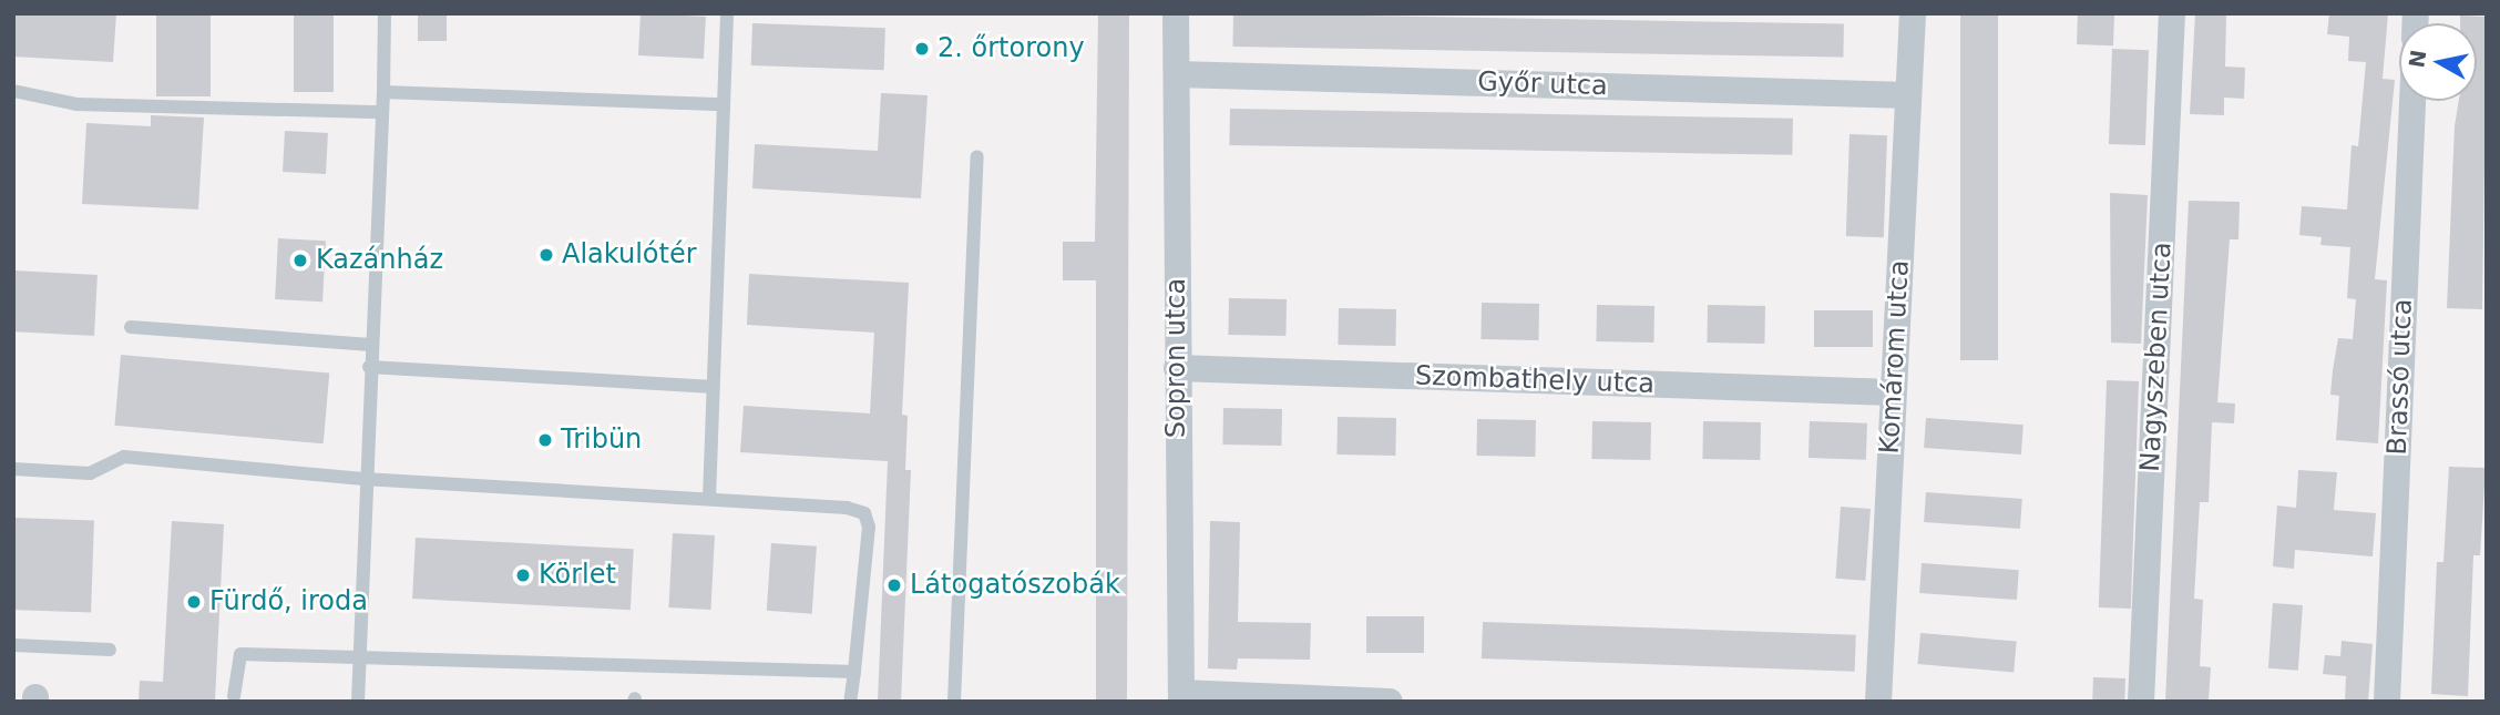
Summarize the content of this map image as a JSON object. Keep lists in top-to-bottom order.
{
  "streets": {
    "street": [
      "Győr utca",
      "Komárom utca",
      "Nagyszeben utca",
      "Sopron utca",
      "Brassó utca",
      "Szombathely utca"
    ]
  },
  "crossings": [
    ["Győr utca", "Komárom utca"],
    ["Győr utca", "Sopron utca"],
    ["Komárom utca", "Szombathely utca"],
    ["Sopron utca", "Szombathely utca"]
  ],
  "places": [
    "2. őrtorony",
    "Alakulótér",
    "Kazánház",
    "Tribün",
    "Körlet",
    "Látogatószobák",
    "Fürdő, iroda"
  ],
  "north": "left"
}
